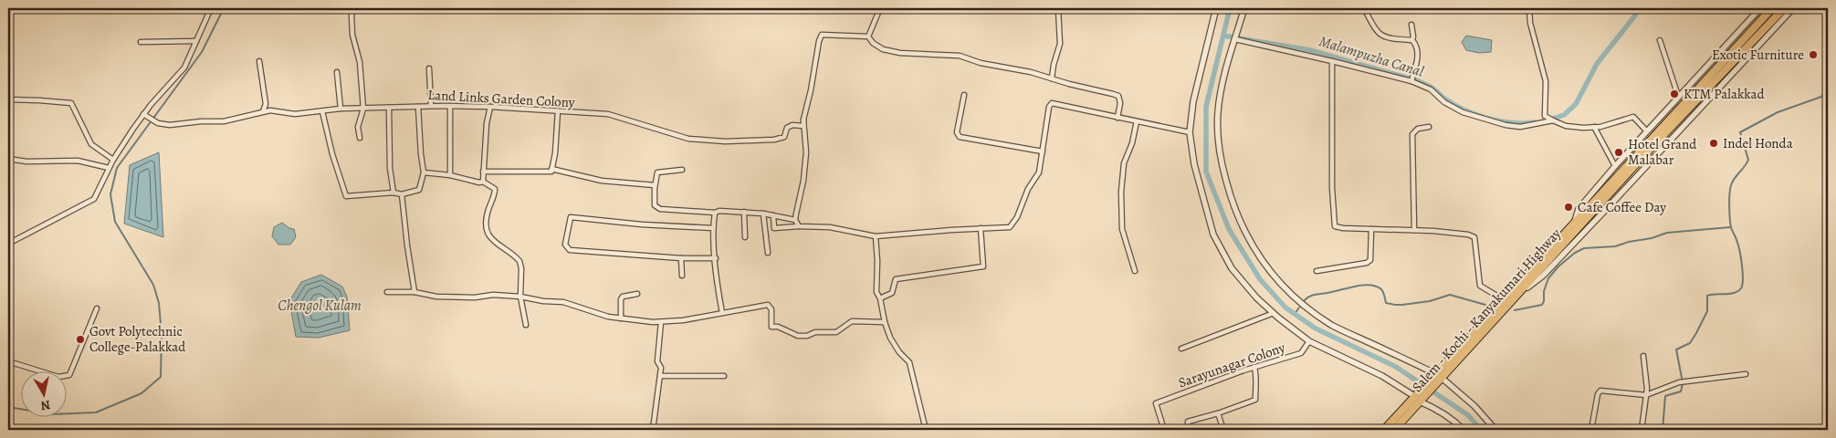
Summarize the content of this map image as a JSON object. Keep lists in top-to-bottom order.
{
  "streets": {
    "highway": ["Salem - Kochi - Kanyakumari Highway"],
    "street": ["Land Links Garden Colony", "Sarayunagar Colony"]
  },
  "water": ["Malampuzha Canal", "Chengol Kulam"],
  "places": [
    "Exotic Furniture",
    "KTM Palakkad",
    "Indel Honda",
    "Hotel Grand Malabar",
    "Cafe Coffee Day",
    "Govt Polytechnic College-Palakkad"
  ],
  "north": "bottom"
}
